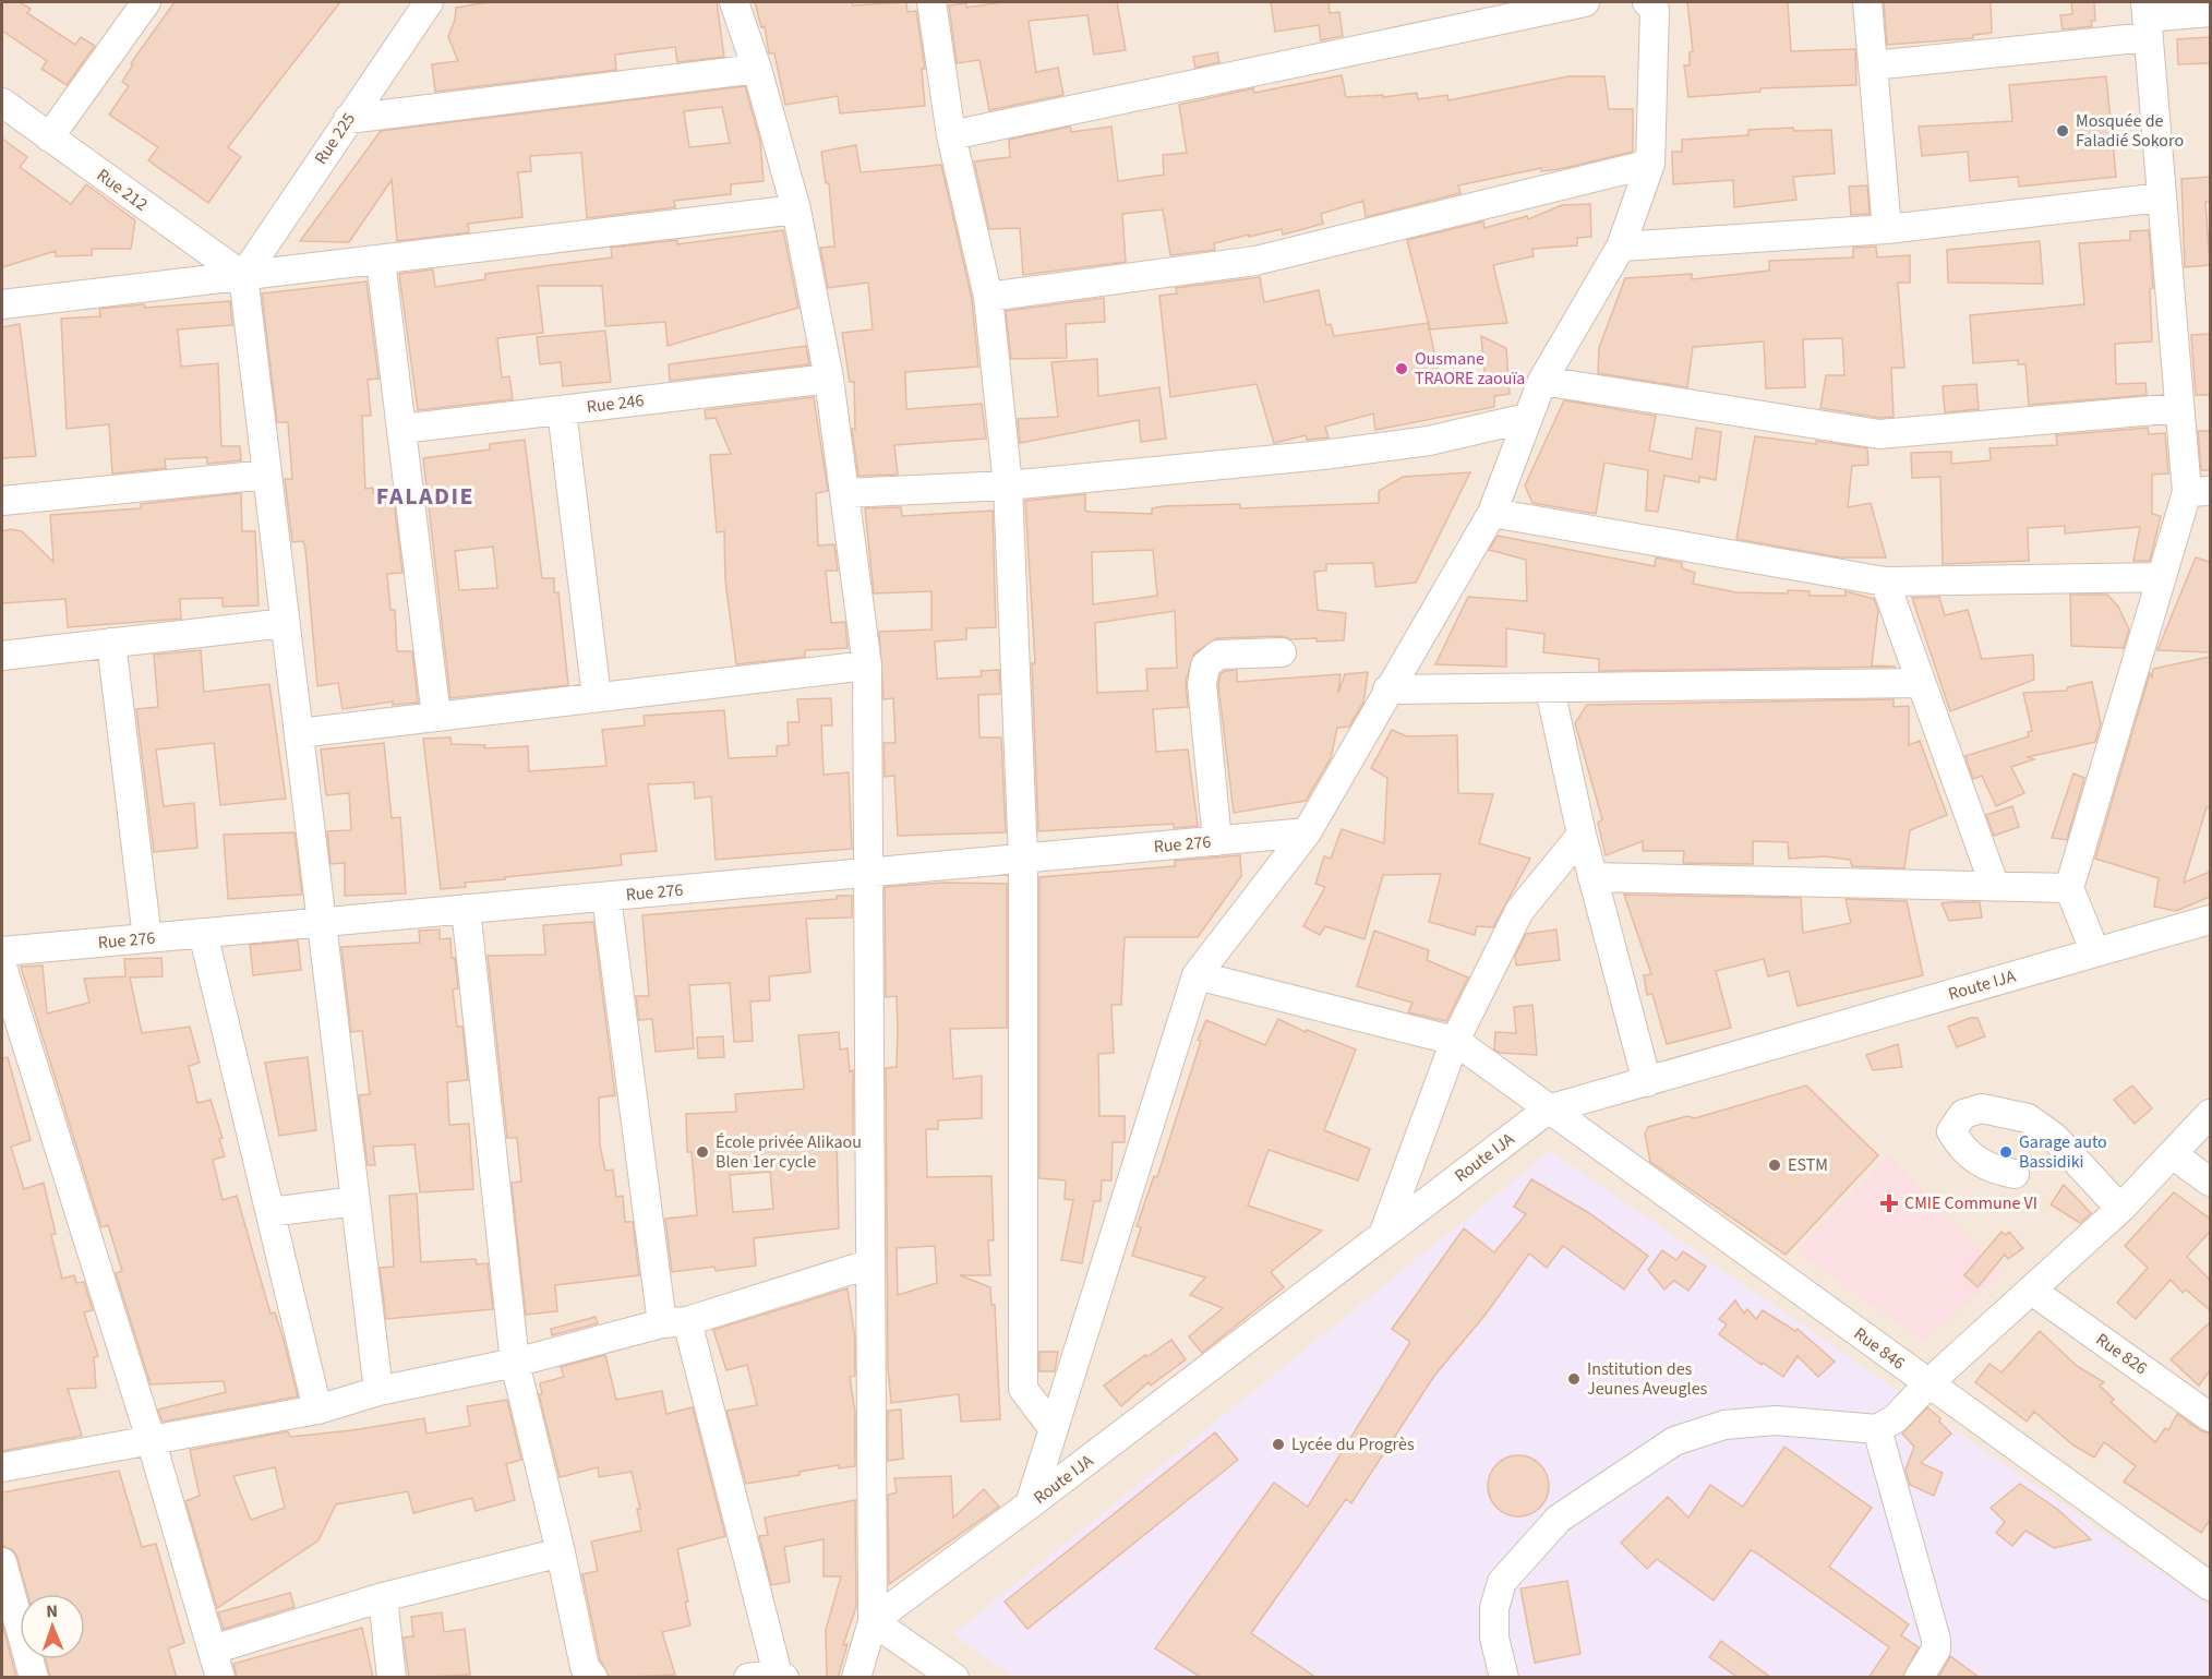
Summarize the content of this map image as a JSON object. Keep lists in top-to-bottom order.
{
  "streets": {
    "street": [
      "Rue 225",
      "Rue 212",
      "Rue 246",
      "Rue 276",
      "Route IJA",
      "Rue 846",
      "Rue 826"
    ]
  },
  "crossings": [
    ["Rue 225", "Rue 212"],
    ["Route IJA", "Rue 846"]
  ],
  "districts": ["FALADIE"],
  "places": {
    "other": [
      "Mosquée de Faladié Sokoro",
      "Ousmane TRAORE zaouïa",
      "École privée Alikaou Blen 1er cycle",
      "Garage auto Bassidiki",
      "ESTM",
      "Institution des Jeunes Aveugles",
      "Lycée du Progrès"
    ],
    "health": ["CMIE Commune VI"]
  },
  "north": "top"
}
